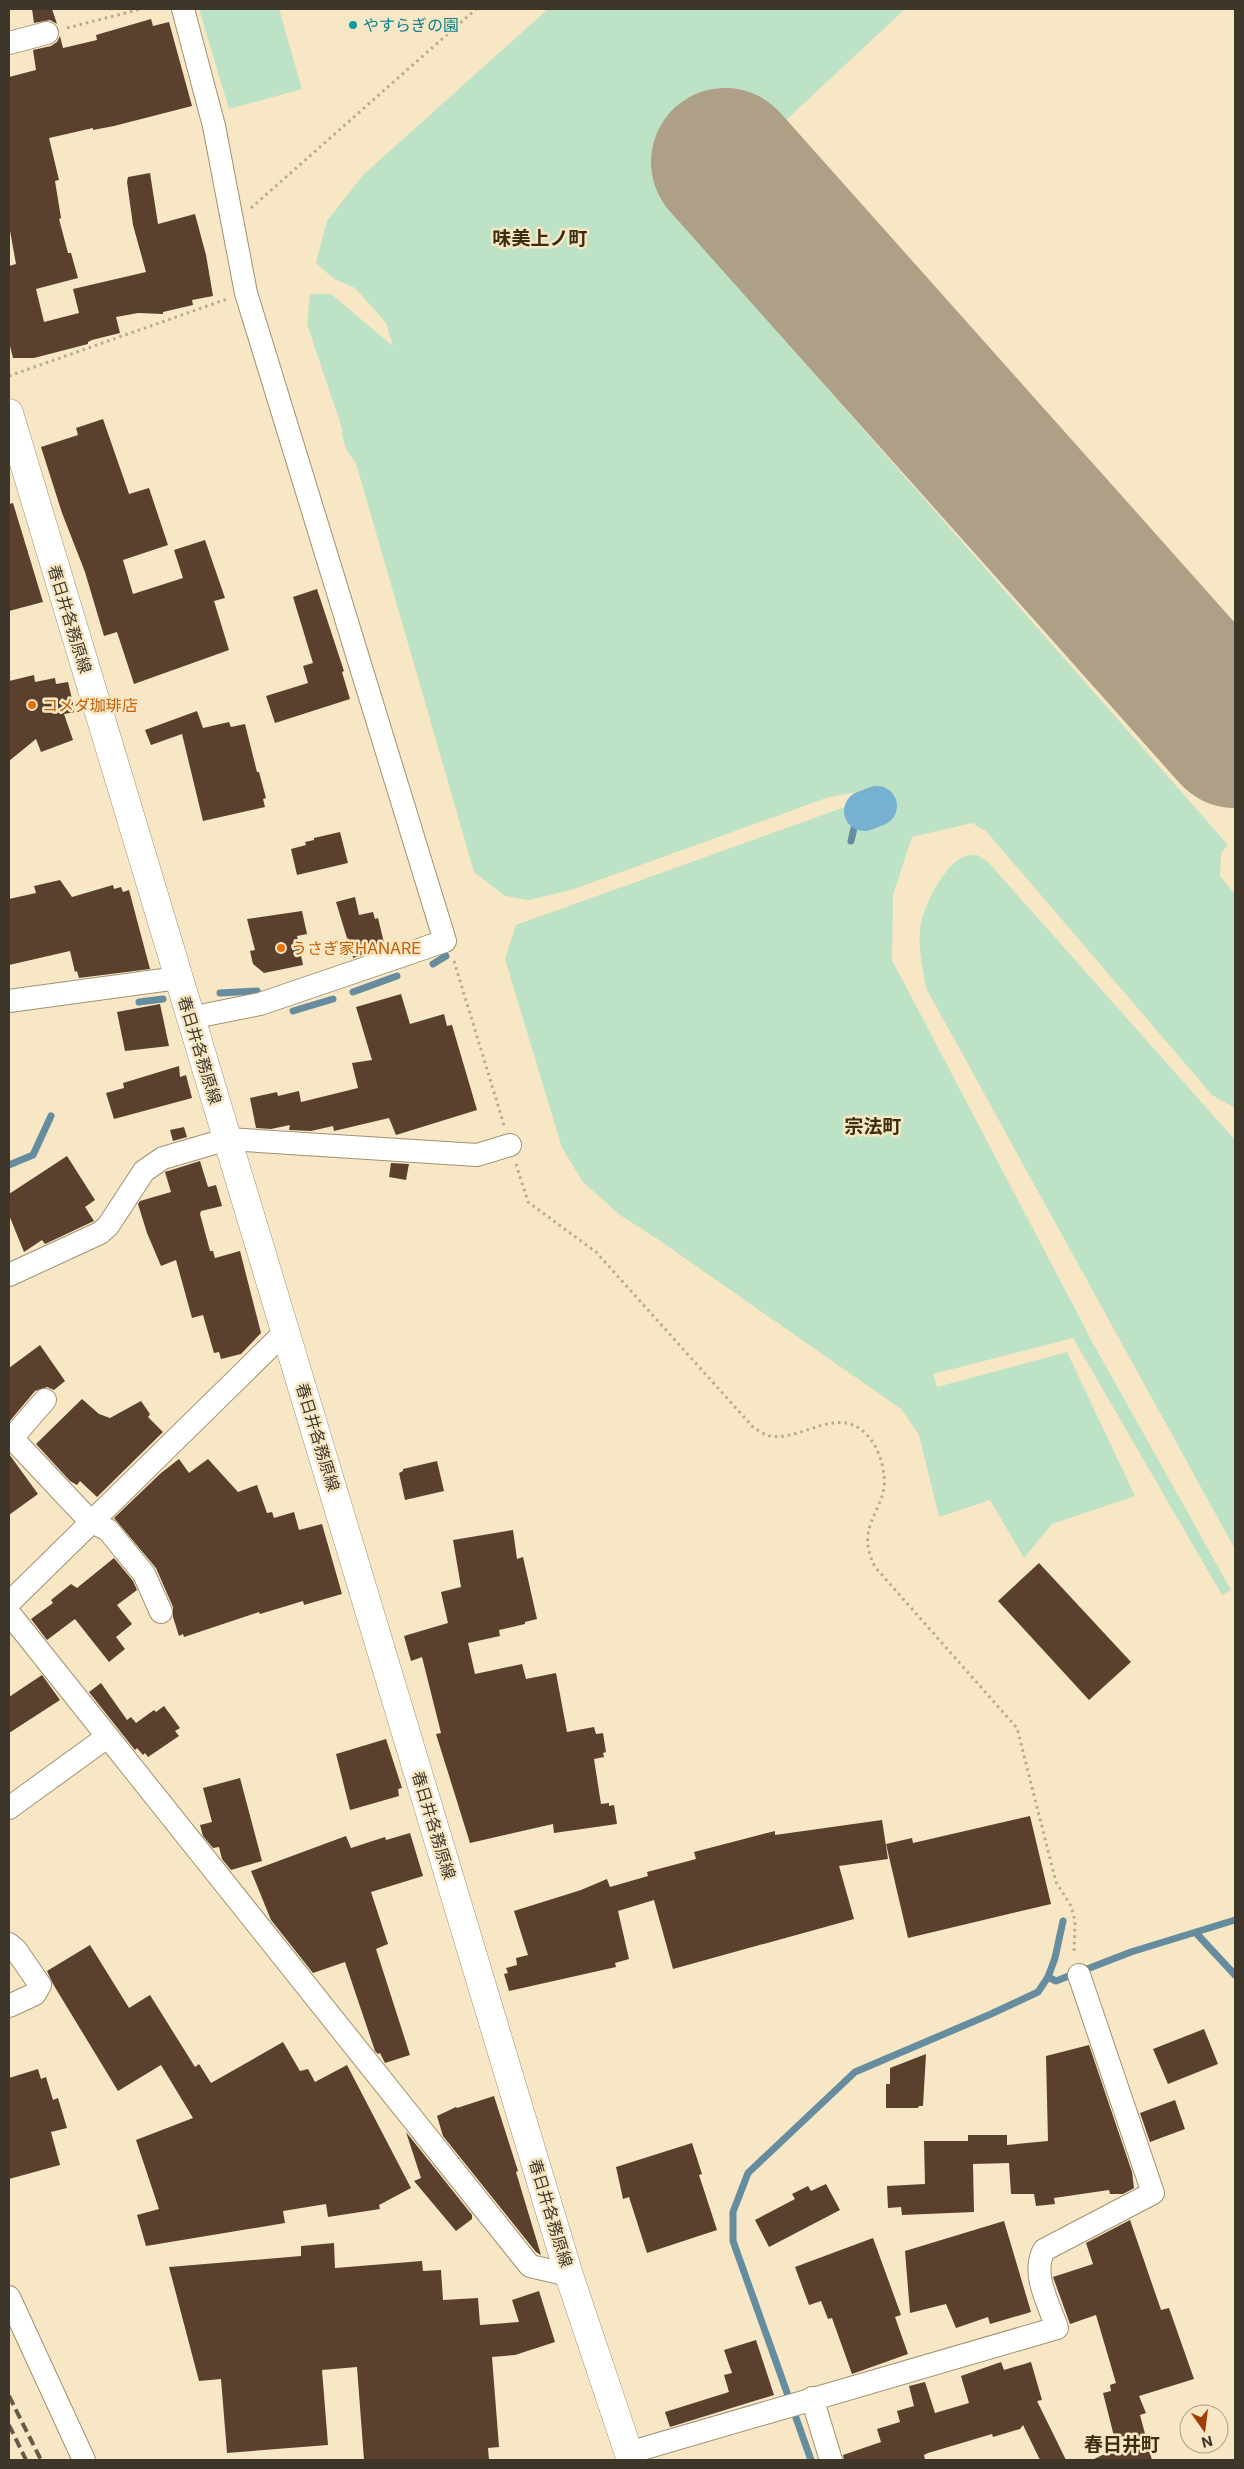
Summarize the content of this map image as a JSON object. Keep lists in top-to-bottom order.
{
  "streets": {
    "main road": ["春日井各務原線"]
  },
  "districts": ["味美上ノ町", "宗法町", "春日井町"],
  "places": ["やすらぎの園", "コメダ珈琲店", "うさぎ家HANARE"],
  "north": "bottom"
}
